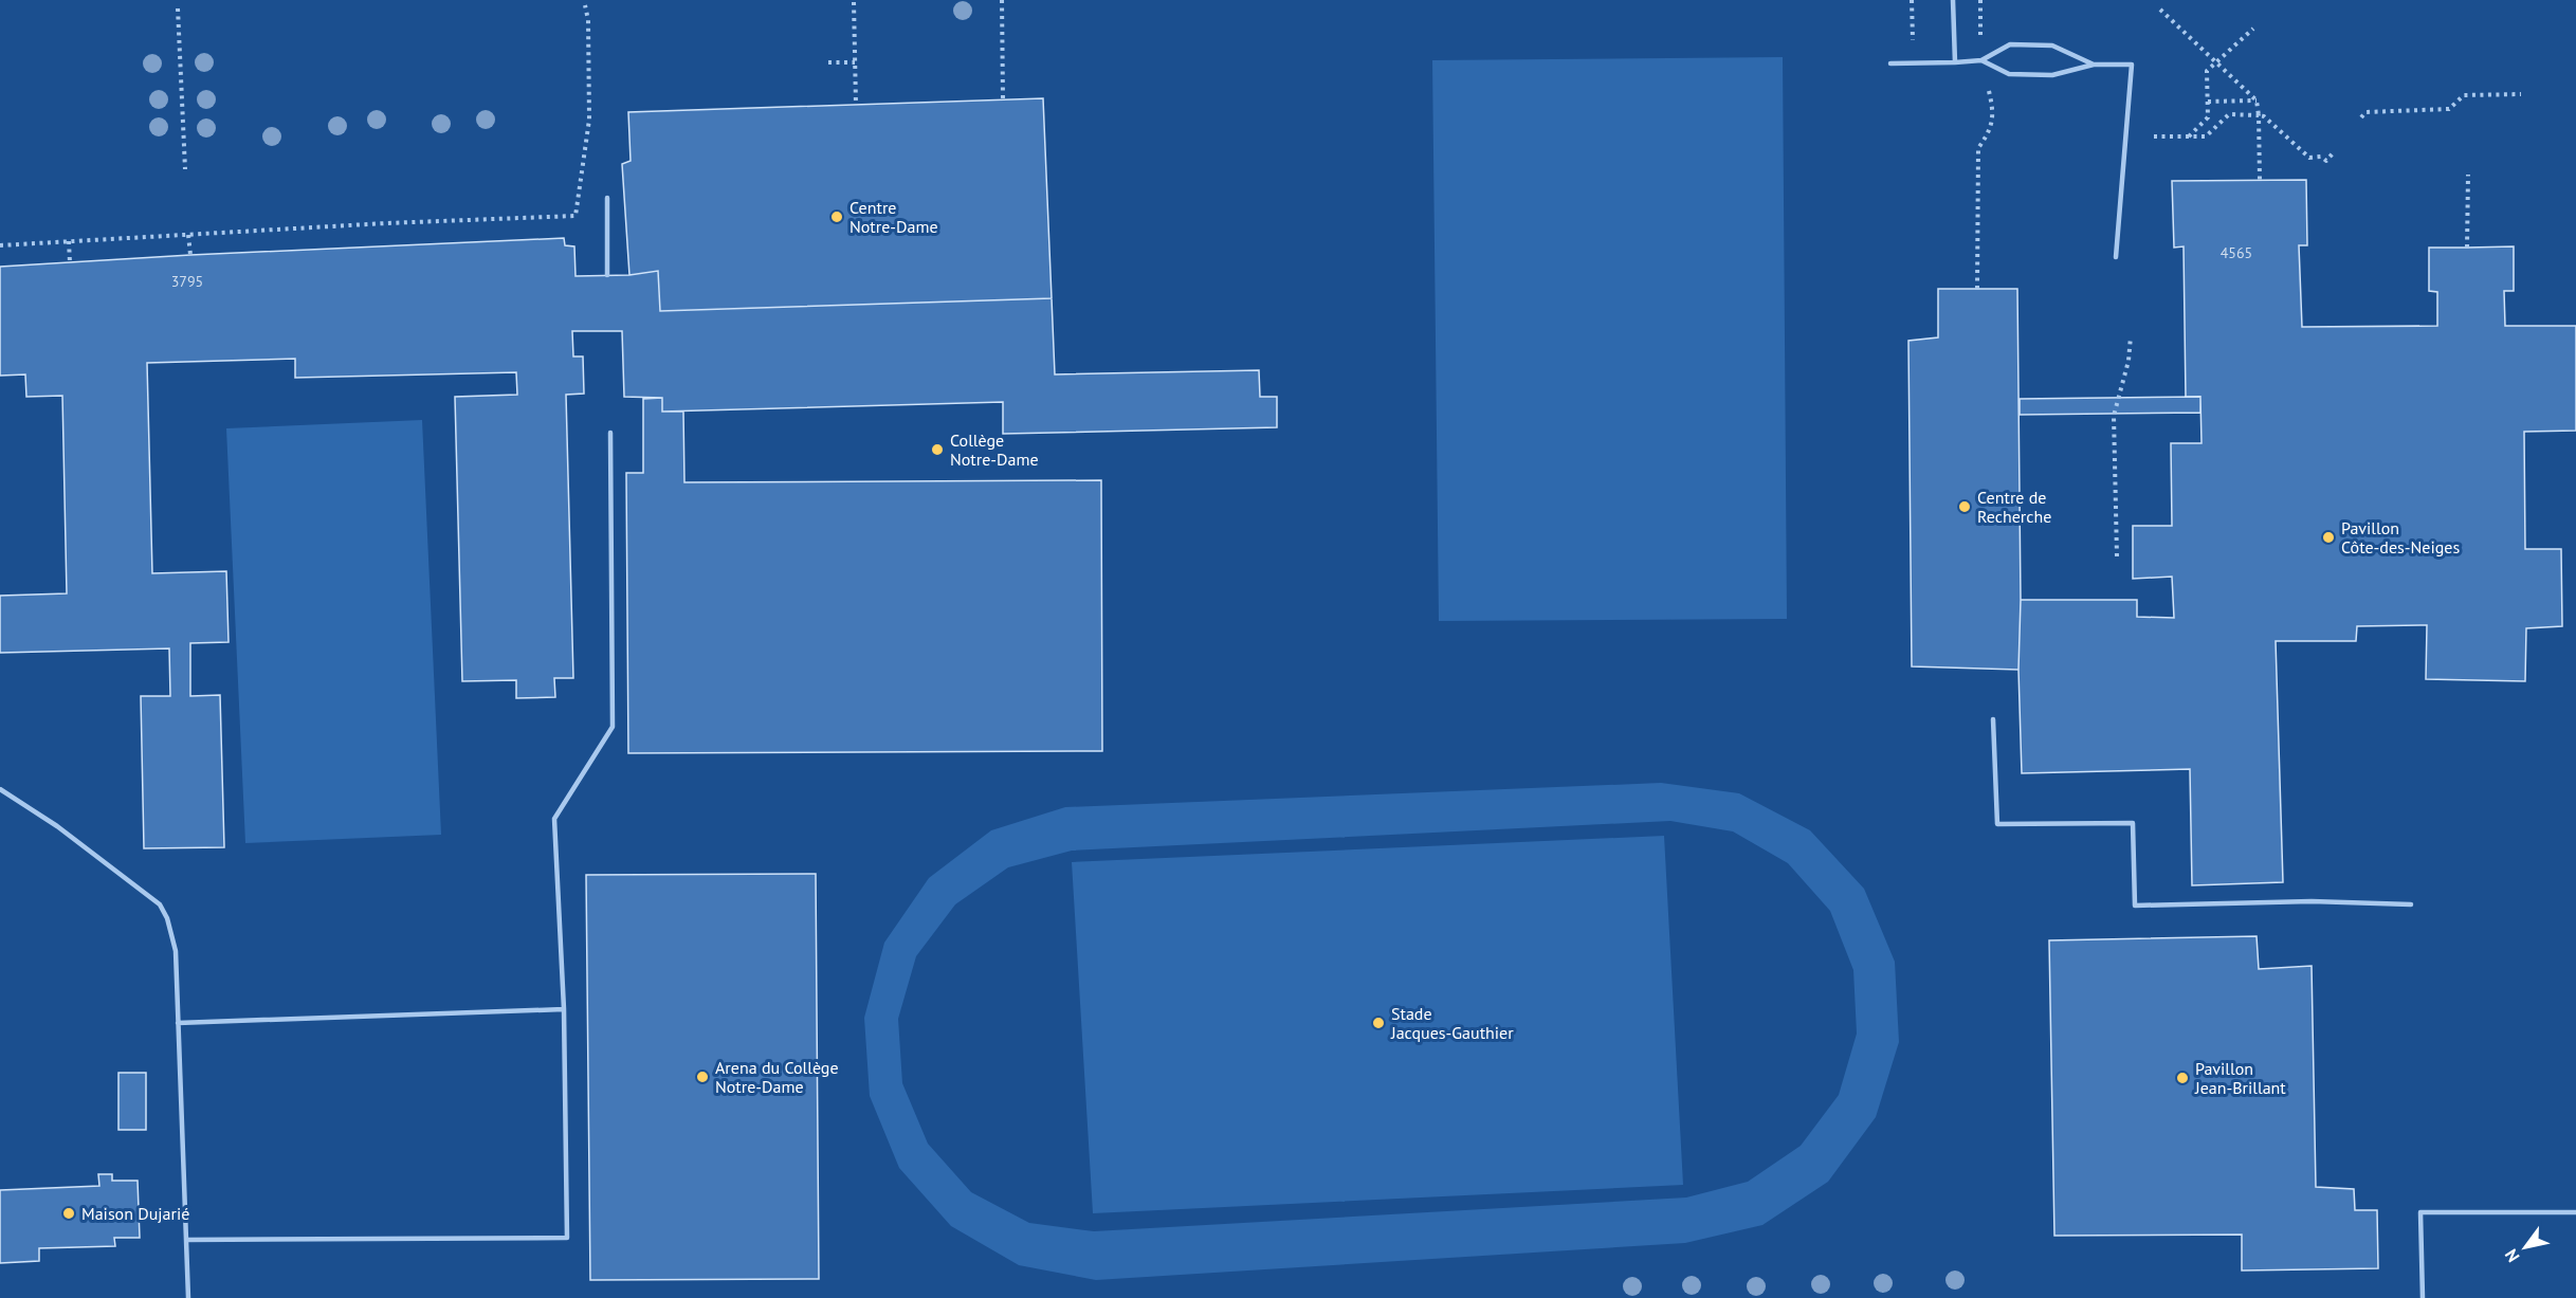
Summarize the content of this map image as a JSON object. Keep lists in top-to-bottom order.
{
  "places": [
    "Centre Notre-Dame",
    "Collège Notre-Dame",
    "Centre de Recherche",
    "Pavillon Côte-des-Neiges",
    "Stade Jacques-Gauthier",
    "Arena du Collège Notre-Dame",
    "Pavillon Jean-Brillant",
    "Maison Dujarié"
  ],
  "house_numbers": ["4565", "3795"],
  "north": "bottom left"
}
